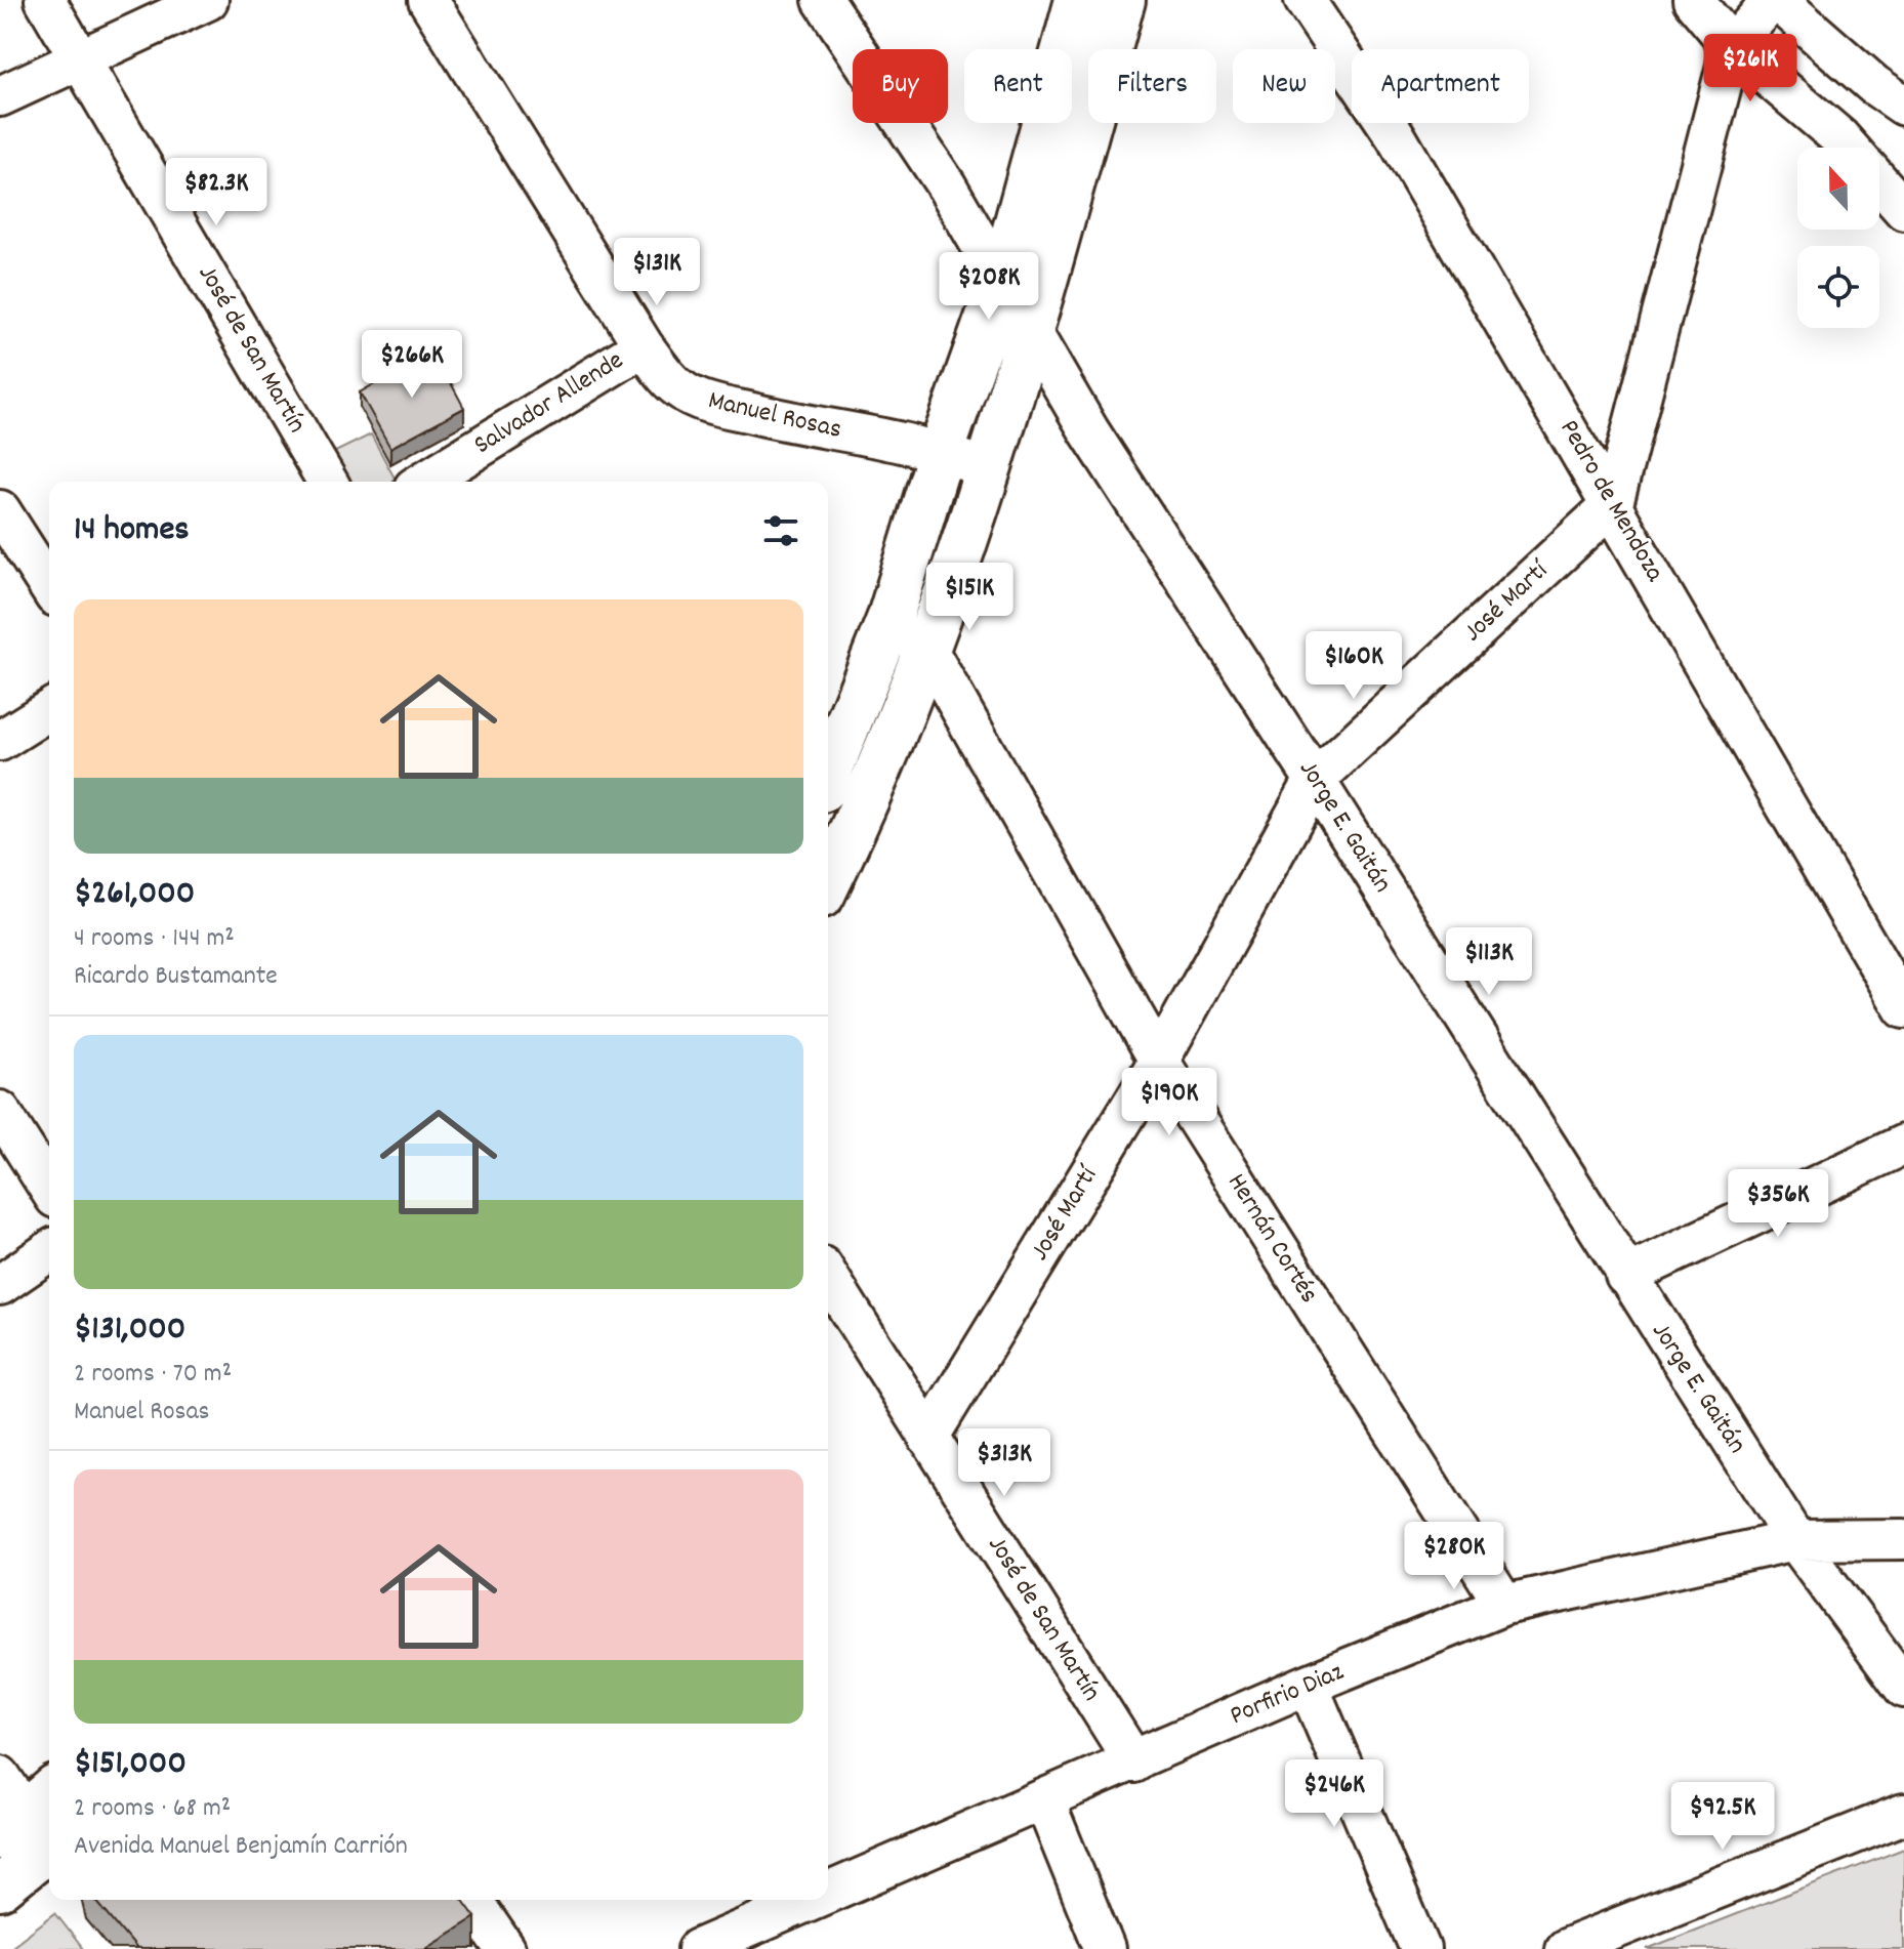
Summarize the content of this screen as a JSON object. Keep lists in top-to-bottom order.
{
  "streets": {
    "street": [
      "José de San Martín",
      "Salvador Allende",
      "Manuel Rosas",
      "Pedro de Mendoza",
      "José Martí",
      "Jorge E. Gaitán",
      "Hernán Cortés",
      "Porfirio Diaz"
    ]
  },
  "crossings": [
    ["José de San Martín", "José Martí"],
    ["José de San Martín", "Porfirio Diaz"],
    ["Salvador Allende", "Manuel Rosas"],
    ["Pedro de Mendoza", "José Martí"],
    ["José Martí", "Jorge E. Gaitán"],
    ["José Martí", "Hernán Cortés"],
    ["Jorge E. Gaitán", "Porfirio Diaz"],
    ["Hernán Cortés", "Porfirio Diaz"]
  ],
  "north": "top",
  "page": {
    "price": [
      "$261K",
      "$82.3K",
      "$131K",
      "$208K",
      "$266K",
      "$151K",
      "$160K",
      "$113K",
      "$190K",
      "$356K",
      "$313K",
      "$280K",
      "$246K",
      "$92.5K"
    ],
    "chip": [
      "Buy",
      "Rent",
      "Filters",
      "New",
      "Apartment"
    ],
    "heading": "14 homes",
    "list": [
      {
        "name": "$261,000",
        "note": "4 rooms · 144 m² · Ricardo Bustamante"
      },
      {
        "name": "$131,000",
        "note": "2 rooms · 70 m² · Manuel Rosas"
      },
      {
        "name": "$151,000",
        "note": "2 rooms · 68 m² · Avenida Manuel Benjamín Carrión"
      }
    ]
  }
}
